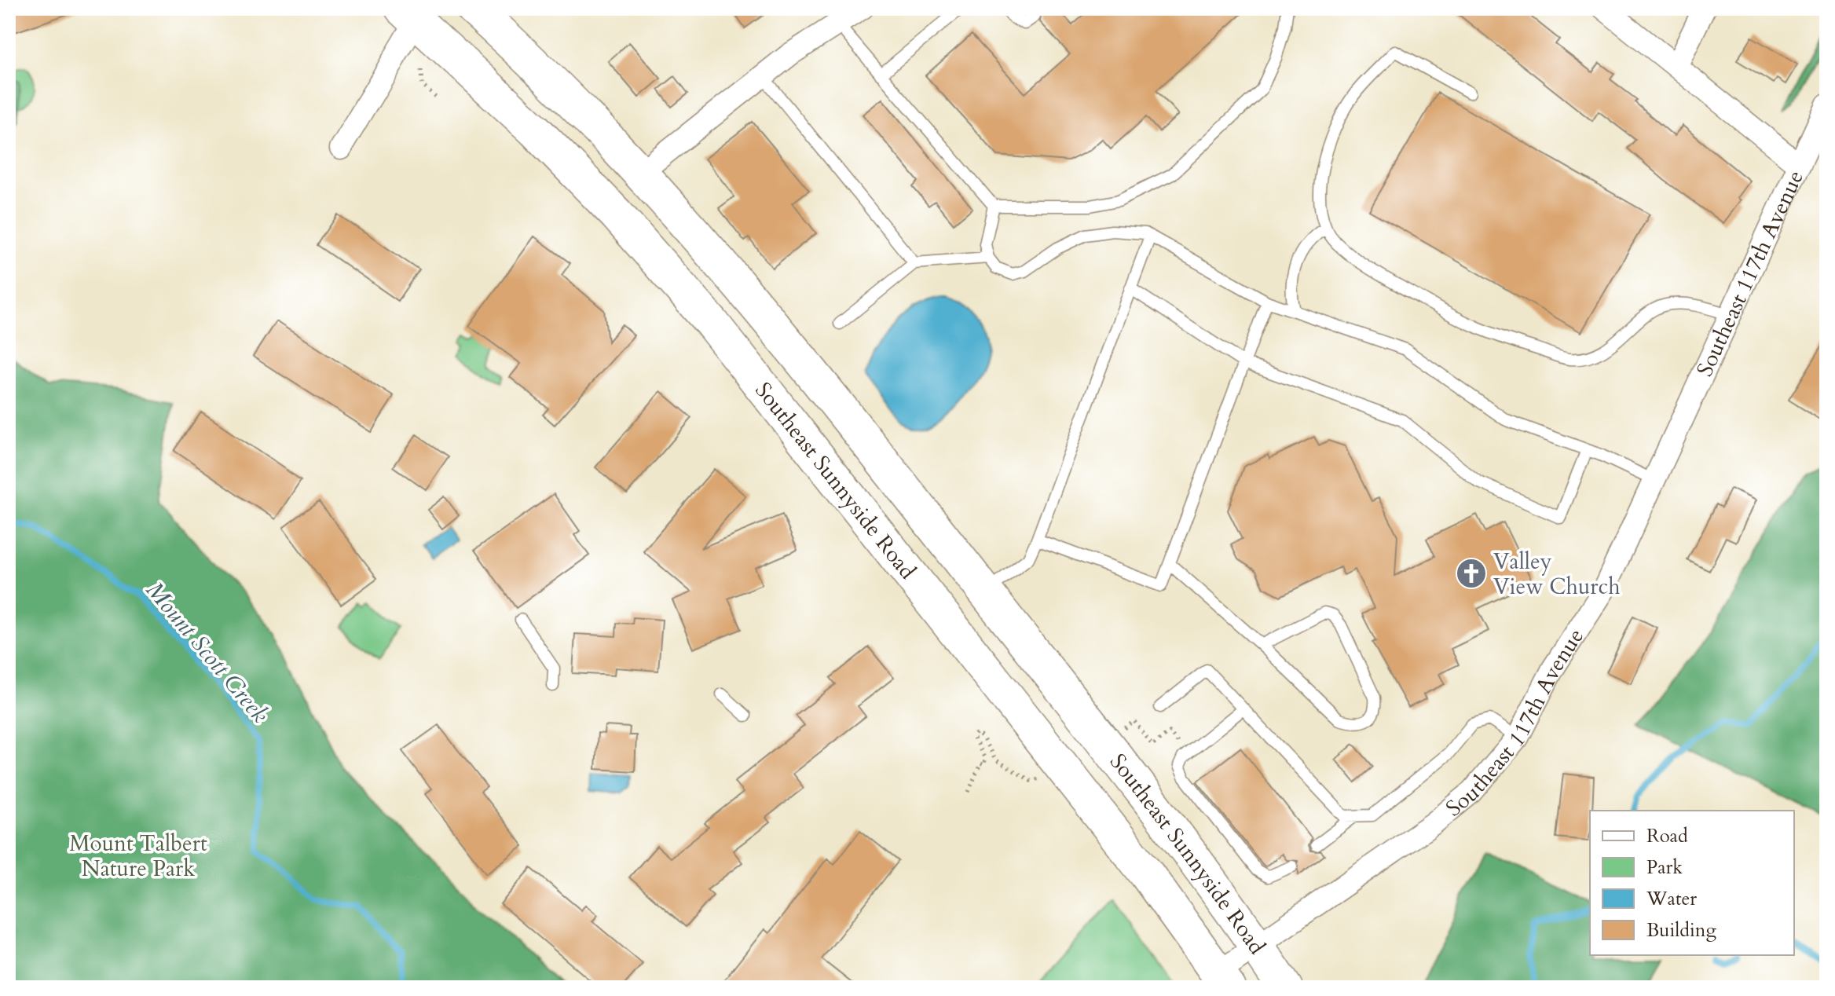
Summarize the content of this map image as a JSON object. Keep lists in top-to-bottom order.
{
  "streets": {
    "main road": ["Southeast Sunnyside Road"],
    "street": ["Southeast 117th Avenue"]
  },
  "crossings": [
    ["Southeast 117th Avenue", "Southeast Sunnyside Road"]
  ],
  "water": ["Mount Scott Creek"],
  "parks": ["Mount Talbert Nature Park"],
  "places": {
    "church": ["Valley View Church"]
  },
  "legend": [
    "Road",
    "Park",
    "Water",
    "Building"
  ]
}
